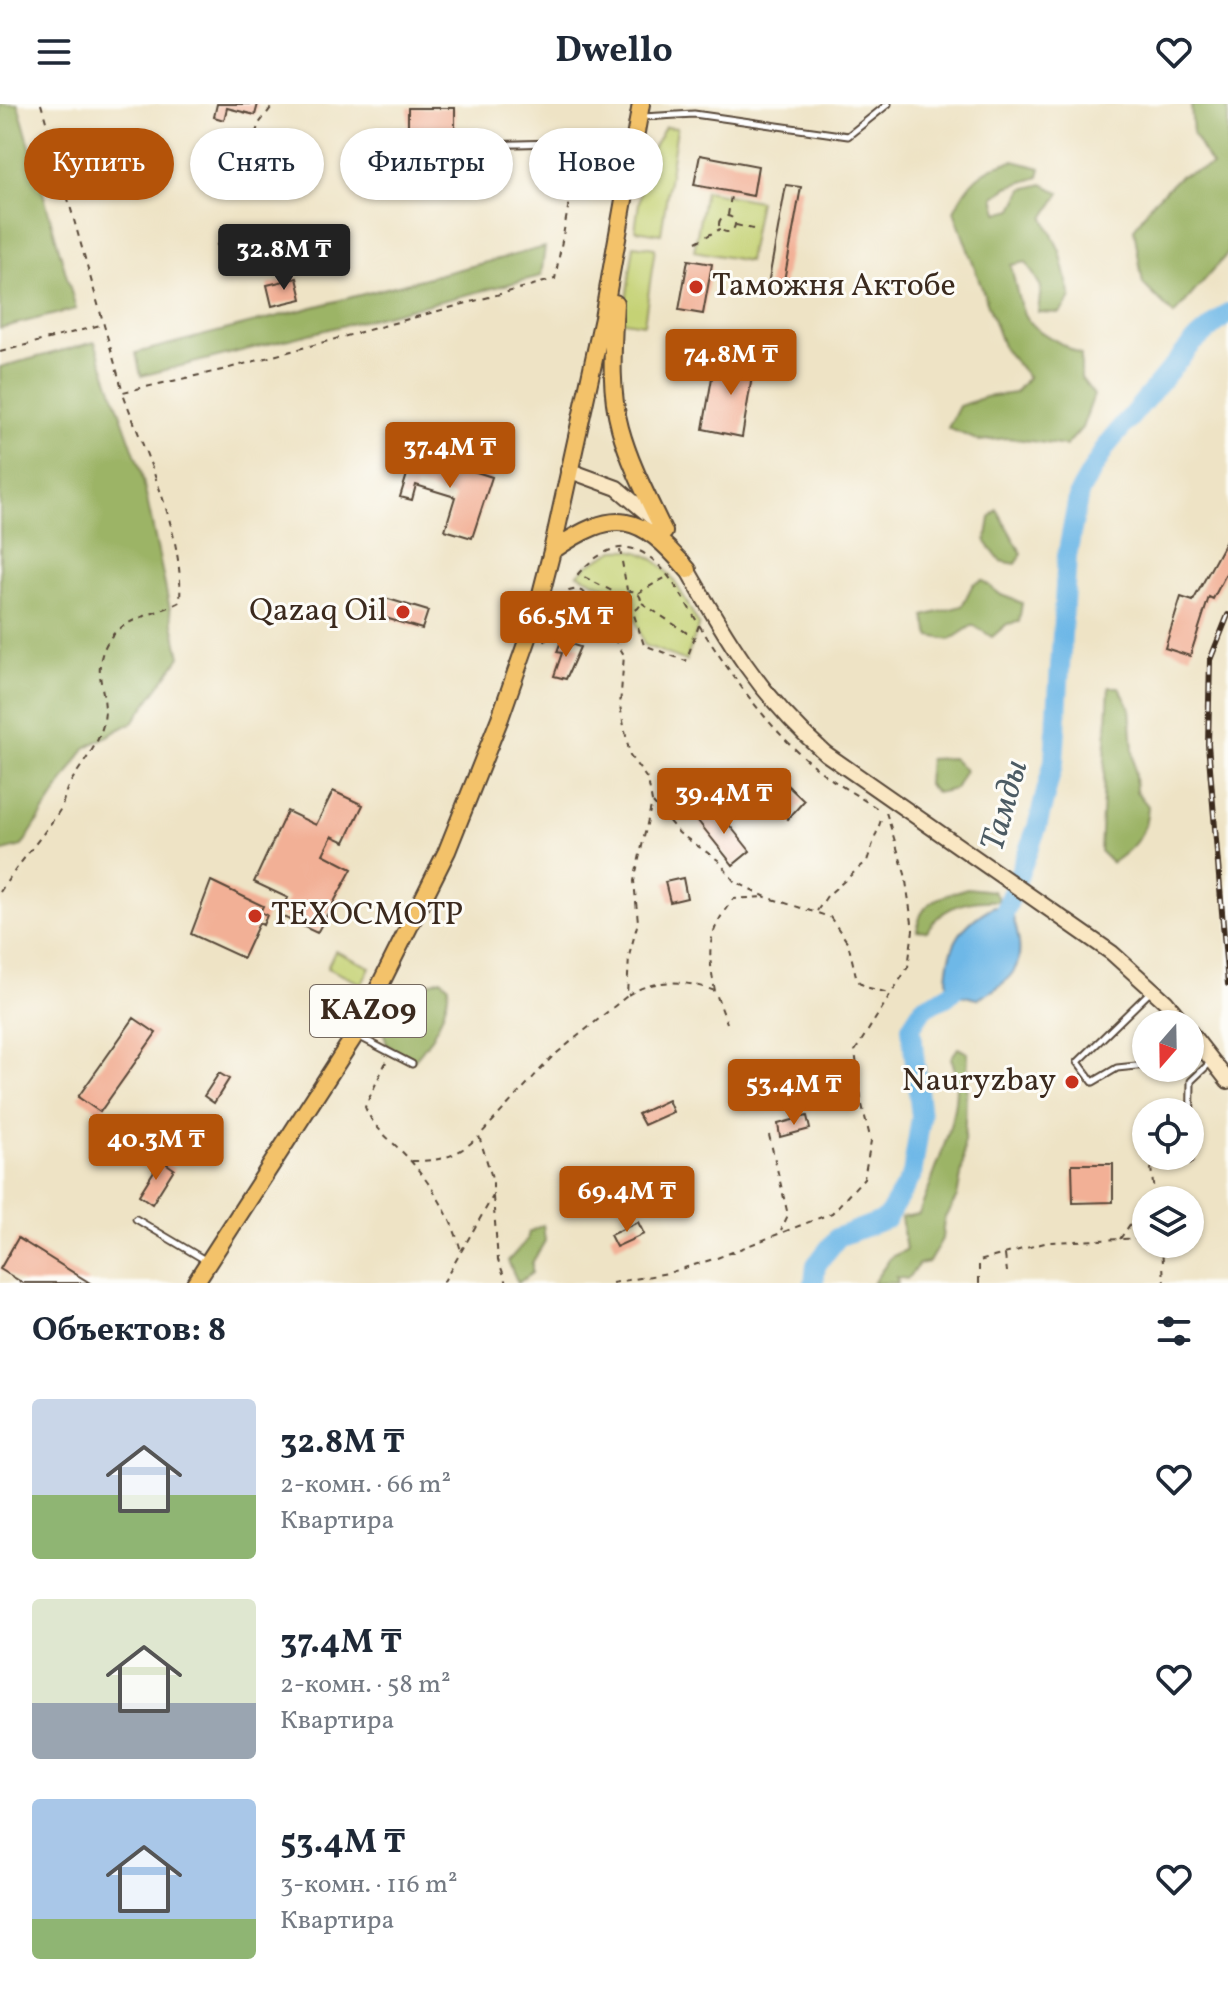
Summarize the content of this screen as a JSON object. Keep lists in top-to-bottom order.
{
  "streets": {
    "highway": ["KAZ09"]
  },
  "water": ["Тамды"],
  "places": [
    "Таможня Актобе",
    "Qazaq Oil",
    "ТЕХОСМОТР",
    "Nauryzbay"
  ],
  "north": "bottom",
  "page": {
    "header": "Dwello",
    "chip": [
      "Купить",
      "Снять",
      "Фильтры",
      "Новое"
    ],
    "price": [
      "32.8M ₸",
      "74.8M ₸",
      "37.4M ₸",
      "66.5M ₸",
      "39.4M ₸",
      "53.4M ₸",
      "40.3M ₸",
      "69.4M ₸"
    ],
    "heading": "Объектов: 8",
    "list": [
      {
        "name": "32.8M ₸",
        "note": "2-комн. · 66 m² · Квартира"
      },
      {
        "name": "37.4M ₸",
        "note": "2-комн. · 58 m² · Квартира"
      },
      {
        "name": "53.4M ₸",
        "note": "3-комн. · 116 m² · Квартира"
      }
    ]
  }
}
